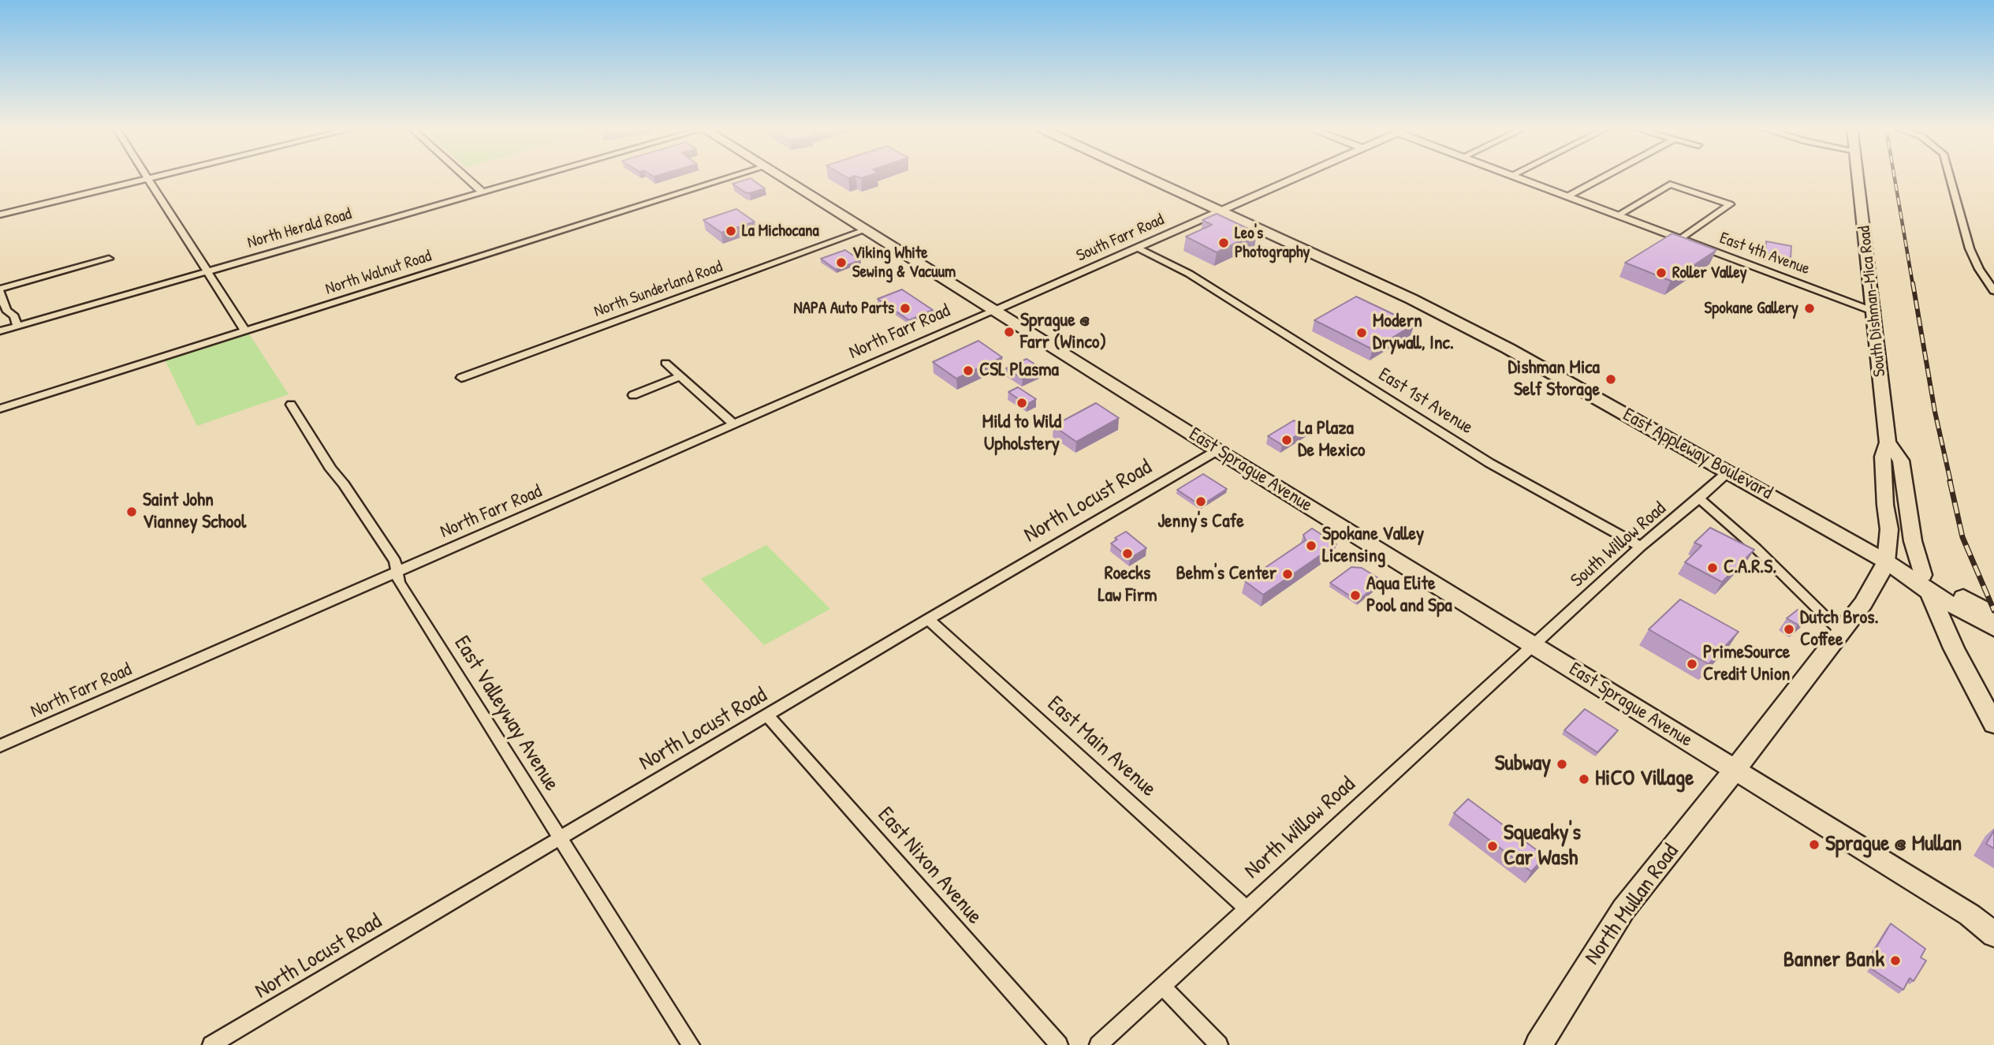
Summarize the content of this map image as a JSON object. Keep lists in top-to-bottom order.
{
  "streets": {
    "main road": [
      "South Dishman-Mica Road",
      "East Appleway Boulevard",
      "East Sprague Avenue",
      "North Mullan Road"
    ],
    "street": [
      "North Herald Road",
      "South Farr Road",
      "East 4th Avenue",
      "North Walnut Road",
      "North Sunderland Road",
      "North Farr Road",
      "East 1st Avenue",
      "North Locust Road",
      "South Willow Road",
      "East Valleyway Avenue",
      "East Main Avenue",
      "North Willow Road",
      "East Nixon Avenue"
    ]
  },
  "crossings": [
    ["South Farr Road", "North Farr Road"],
    ["South Farr Road", "East 1st Avenue"],
    ["South Farr Road", "East Appleway Boulevard"],
    ["South Farr Road", "East Sprague Avenue"],
    ["East 4th Avenue", "South Dishman-Mica Road"],
    ["North Sunderland Road", "East Sprague Avenue"],
    ["South Dishman-Mica Road", "East Appleway Boulevard"],
    ["South Dishman-Mica Road", "North Mullan Road"],
    ["North Farr Road", "East Sprague Avenue"],
    ["North Farr Road", "East Valleyway Avenue"],
    ["East 1st Avenue", "South Willow Road"],
    ["East Appleway Boulevard", "South Willow Road"],
    ["East Appleway Boulevard", "North Mullan Road"],
    ["East Sprague Avenue", "North Locust Road"],
    ["East Sprague Avenue", "South Willow Road"],
    ["East Sprague Avenue", "North Willow Road"],
    ["East Sprague Avenue", "North Mullan Road"],
    ["North Locust Road", "East Valleyway Avenue"],
    ["North Locust Road", "East Main Avenue"],
    ["North Locust Road", "East Nixon Avenue"],
    ["South Willow Road", "North Willow Road"],
    ["East Main Avenue", "North Willow Road"]
  ],
  "places": [
    "La Michocana",
    "Leo's Photography",
    "Viking White Sewing & Vacuum",
    "Roller Valley",
    "NAPA Auto Parts",
    "Spokane Gallery",
    "Sprague @ Farr (Winco)",
    "Modern Drywall, Inc.",
    "CSL Plasma",
    "Dishman Mica Self Storage",
    "Mild to Wild Upholstery",
    "La Plaza De Mexico",
    "Jenny's Cafe",
    "Saint John Vianney School",
    "Spokane Valley Licensing",
    "Roecks Law Firm",
    "C.A.R.S.",
    "Behm's Center",
    "Aqua Elite Pool and Spa",
    "Dutch Bros. Coffee",
    "PrimeSource Credit Union",
    "Subway",
    "HiCO Village",
    "Sprague @ Mullan",
    "Squeaky's Car Wash",
    "Banner Bank"
  ]
}
